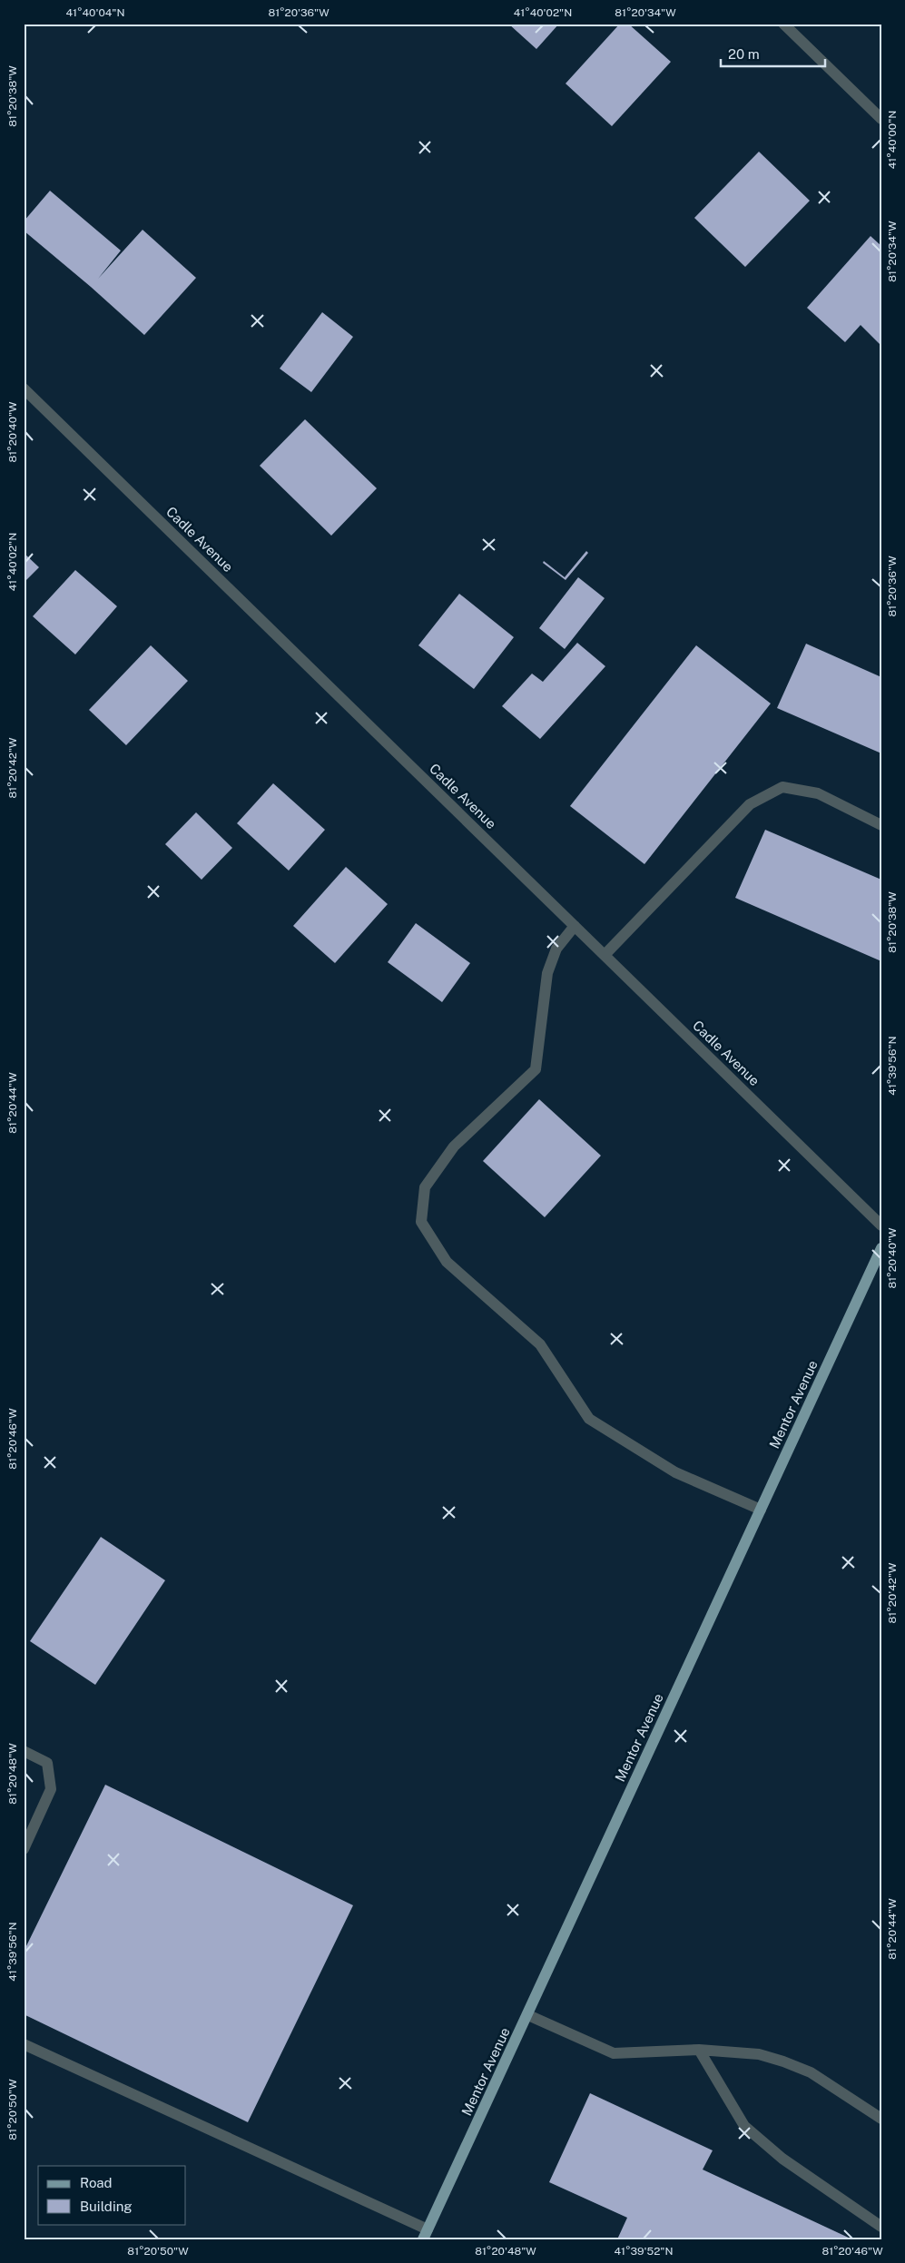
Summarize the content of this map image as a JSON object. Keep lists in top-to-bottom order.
{
  "streets": {
    "main road": ["Mentor Avenue"],
    "street": ["Cadle Avenue"]
  },
  "legend": ["Road", "Building"],
  "scale_bar": "20 m",
  "coordinates": [
    "41°40'04\"N",
    "81°20'36\"W",
    "41°40'02\"N",
    "81°20'34\"W",
    "81°20'38\"W",
    "41°40'00\"N",
    "81°20'40\"W",
    "81°20'42\"W",
    "41°39'56\"N",
    "81°20'44\"W",
    "81°20'46\"W",
    "81°20'48\"W",
    "81°20'50\"W",
    "41°39'52\"N"
  ]
}
